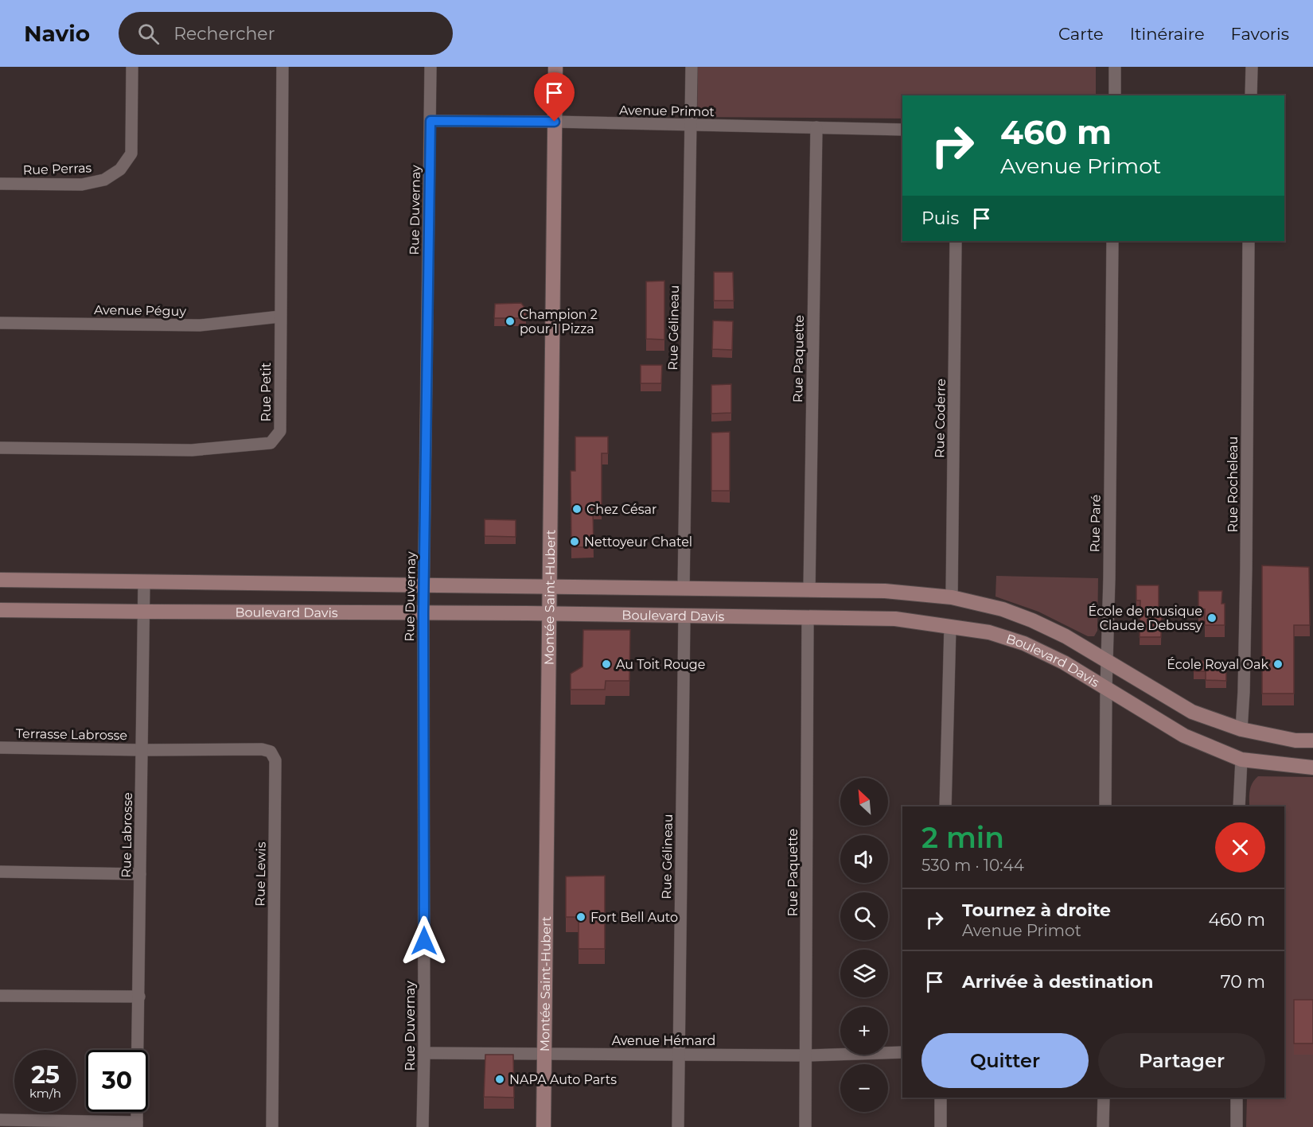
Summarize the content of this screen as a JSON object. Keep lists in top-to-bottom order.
{
  "streets": {
    "street": [
      "Avenue Primot",
      "Rue Perras",
      "Rue Duvernay",
      "Avenue Péguy",
      "Rue Gélineau",
      "Rue Paquette",
      "Rue Petit",
      "Rue Coderre",
      "Rue Rocheleau",
      "Rue Paré",
      "Montée Saint-Hubert",
      "Boulevard Davis",
      "Terrasse Labrosse",
      "Rue Labrosse",
      "Rue Lewis",
      "Avenue Hémard"
    ]
  },
  "crossings": [
    ["Avenue Primot", "Rue Duvernay"],
    ["Avenue Primot", "Rue Gélineau"],
    ["Avenue Primot", "Rue Paquette"],
    ["Avenue Primot", "Montée Saint-Hubert"],
    ["Rue Duvernay", "Boulevard Davis"],
    ["Rue Duvernay", "Avenue Hémard"],
    ["Avenue Péguy", "Rue Petit"],
    ["Rue Gélineau", "Boulevard Davis"],
    ["Rue Gélineau", "Avenue Hémard"],
    ["Rue Paquette", "Boulevard Davis"],
    ["Rue Paquette", "Avenue Hémard"],
    ["Rue Coderre", "Boulevard Davis"],
    ["Rue Rocheleau", "Boulevard Davis"],
    ["Rue Paré", "Boulevard Davis"],
    ["Montée Saint-Hubert", "Boulevard Davis"],
    ["Montée Saint-Hubert", "Avenue Hémard"],
    ["Boulevard Davis", "Rue Labrosse"],
    ["Terrasse Labrosse", "Rue Labrosse"],
    ["Terrasse Labrosse", "Rue Lewis"],
    ["Rue Labrosse", "Rue Lewis"]
  ],
  "places": [
    "Champion 2 pour 1 Pizza",
    "Chez César",
    "Nettoyeur Chatel",
    "École de musique Claude Debussy",
    "Au Toit Rouge",
    "École Royal Oak",
    "Fort Bell Auto",
    "NAPA Auto Parts"
  ],
  "north": "top left",
  "page": {
    "header": "Navio",
    "search": "Rechercher",
    "nav": ["Carte", "Itinéraire", "Favoris"],
    "turn": ["460 m", "Avenue Primot"],
    "then": "Puis",
    "map_buttons": ["+", "−"],
    "heading": ["2 min", "530 m · 10:44"],
    "list": [
      {
        "name": "Tournez à droite",
        "note": "Avenue Primot",
        "value": "460 m"
      },
      {
        "name": "Arrivée à destination",
        "value": "70 m"
      }
    ],
    "buttons": ["Quitter", "Partager"],
    "speed": "25 km/h",
    "limit": "30"
  }
}
